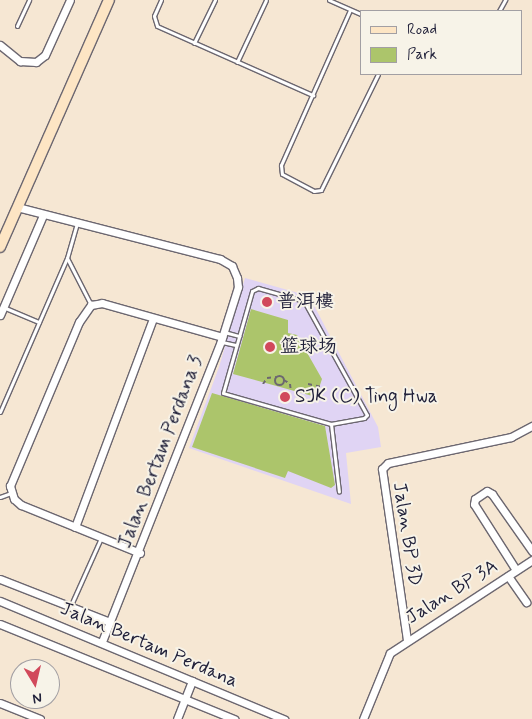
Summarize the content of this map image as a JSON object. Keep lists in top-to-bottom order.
{
  "streets": {
    "street": [
      "Jalan Bertam Perdana 3",
      "Jalan BP 3D",
      "Jalan BP 3A",
      "Jalan Bertam Perdana"
    ]
  },
  "crossings": [
    ["Jalan Bertam Perdana 3", "Jalan Bertam Perdana"],
    ["Jalan BP 3D", "Jalan BP 3A"]
  ],
  "places": ["普洱樓", "篮球场", "SJK (C) Ting Hwa"],
  "legend": ["Road", "Park"],
  "north": "bottom"
}
